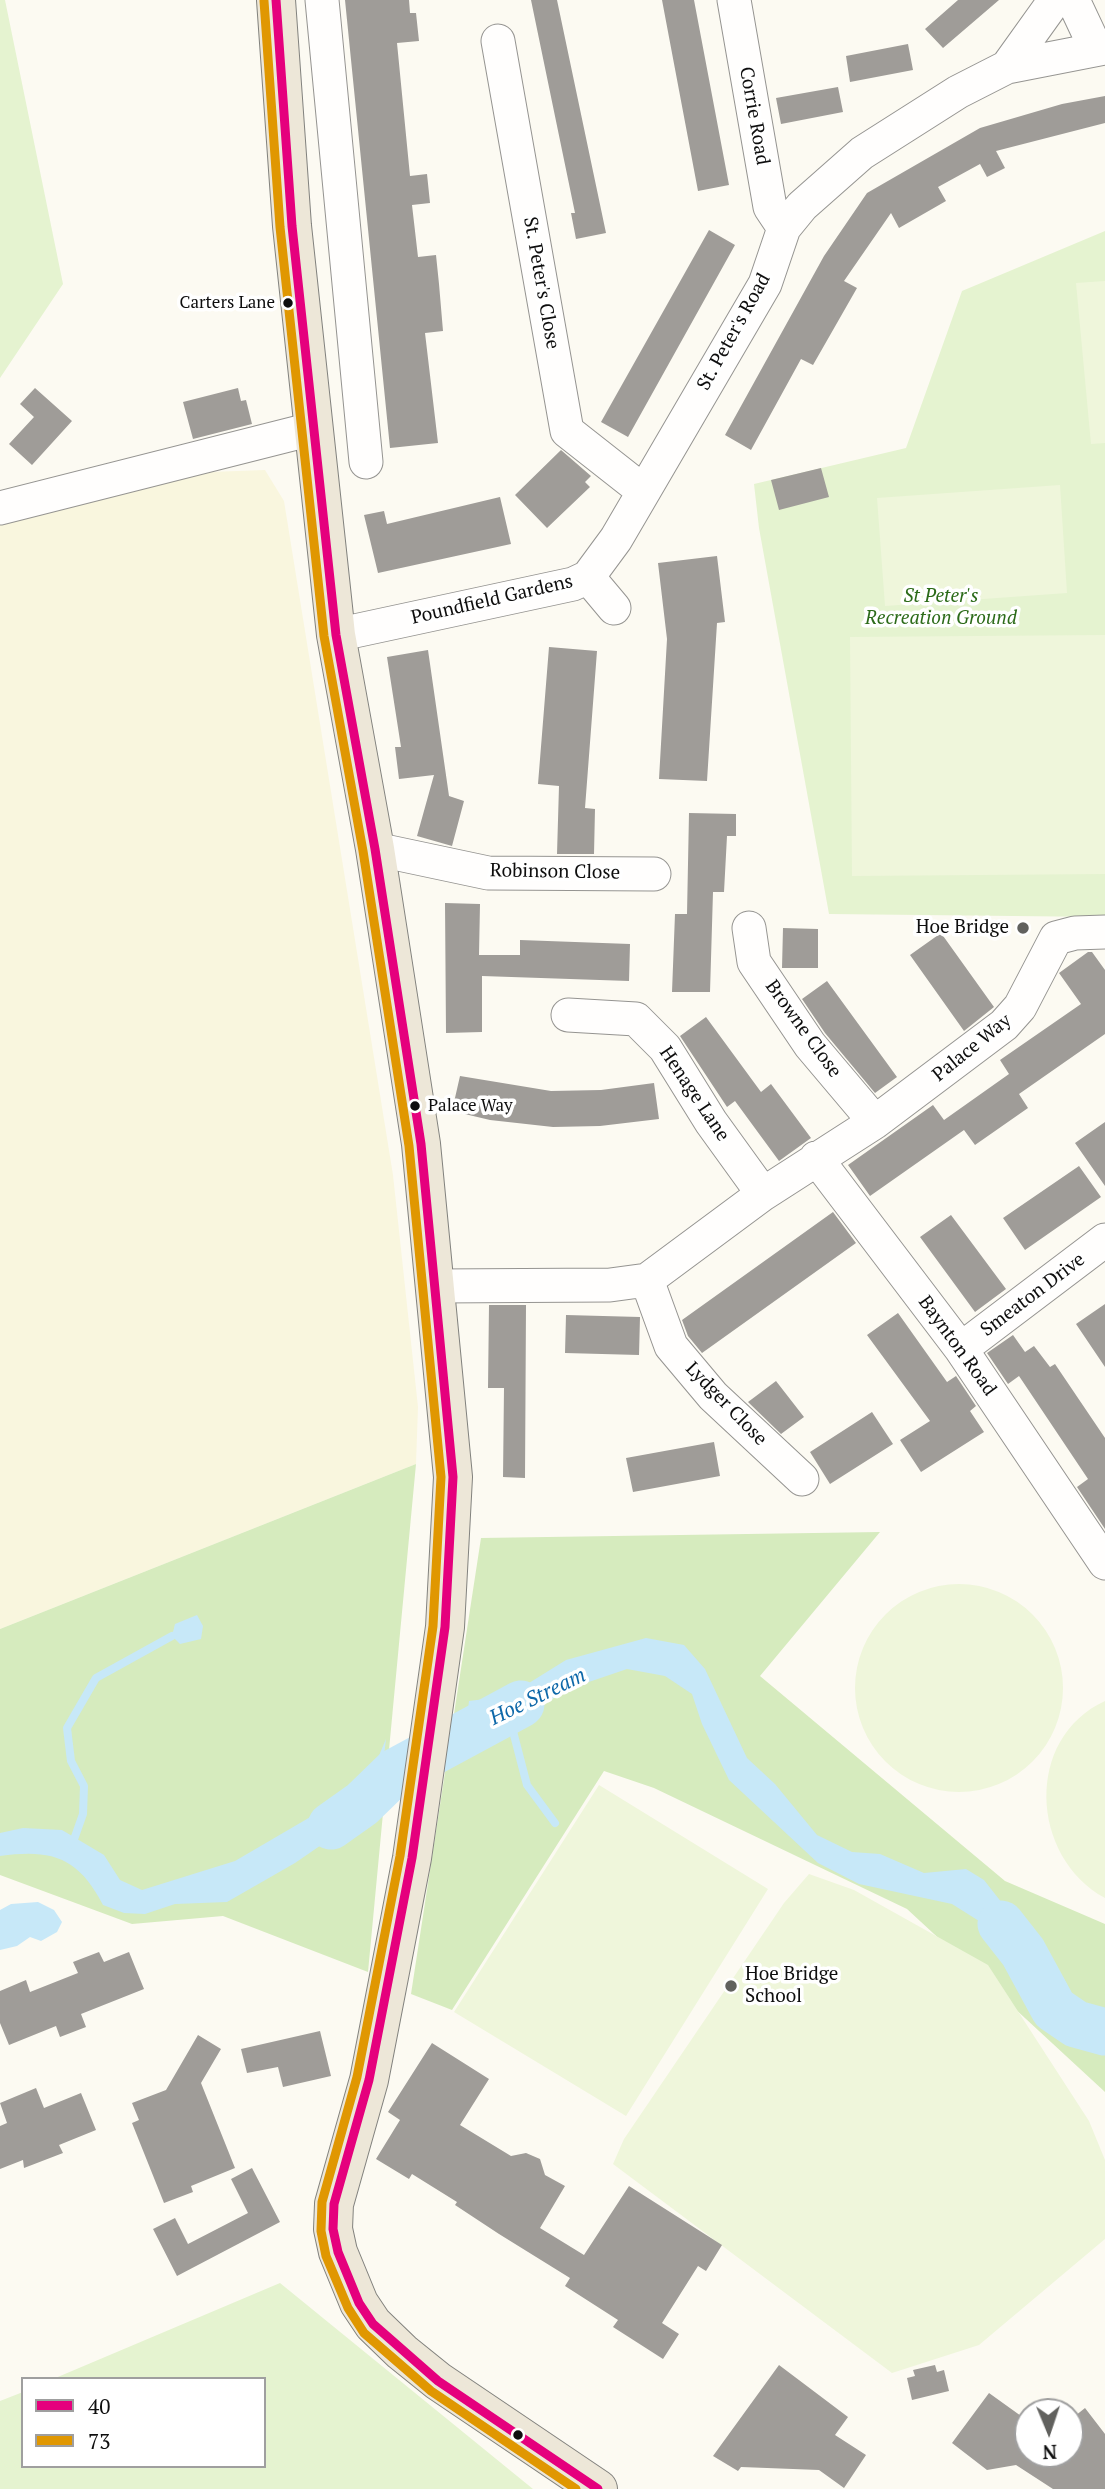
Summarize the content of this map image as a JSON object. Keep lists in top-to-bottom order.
{
  "streets": {
    "street": [
      "Corrie Road",
      "St. Peter's Close",
      "St. Peter's Road",
      "Poundfield Gardens",
      "Robinson Close",
      "Browne Close",
      "Palace Way",
      "Henage Lane",
      "Smeaton Drive",
      "Baynton Road",
      "Lydger Close"
    ]
  },
  "crossings": [
    ["Corrie Road", "St. Peter's Road"],
    ["St. Peter's Close", "St. Peter's Road"],
    ["St. Peter's Close", "Poundfield Gardens"],
    ["St. Peter's Road", "Poundfield Gardens"],
    ["Browne Close", "Palace Way"],
    ["Palace Way", "Henage Lane"],
    ["Palace Way", "Baynton Road"],
    ["Palace Way", "Lydger Close"],
    ["Smeaton Drive", "Baynton Road"]
  ],
  "water": ["Hoe Stream"],
  "parks": ["St Peter's Recreation Ground"],
  "places": [
    "Carters Lane",
    "Hoe Bridge",
    "Palace Way",
    "Hoe Bridge School"
  ],
  "lines": ["transit line 40", "transit line 73"],
  "legend": ["40", "73"],
  "north": "bottom"
}
